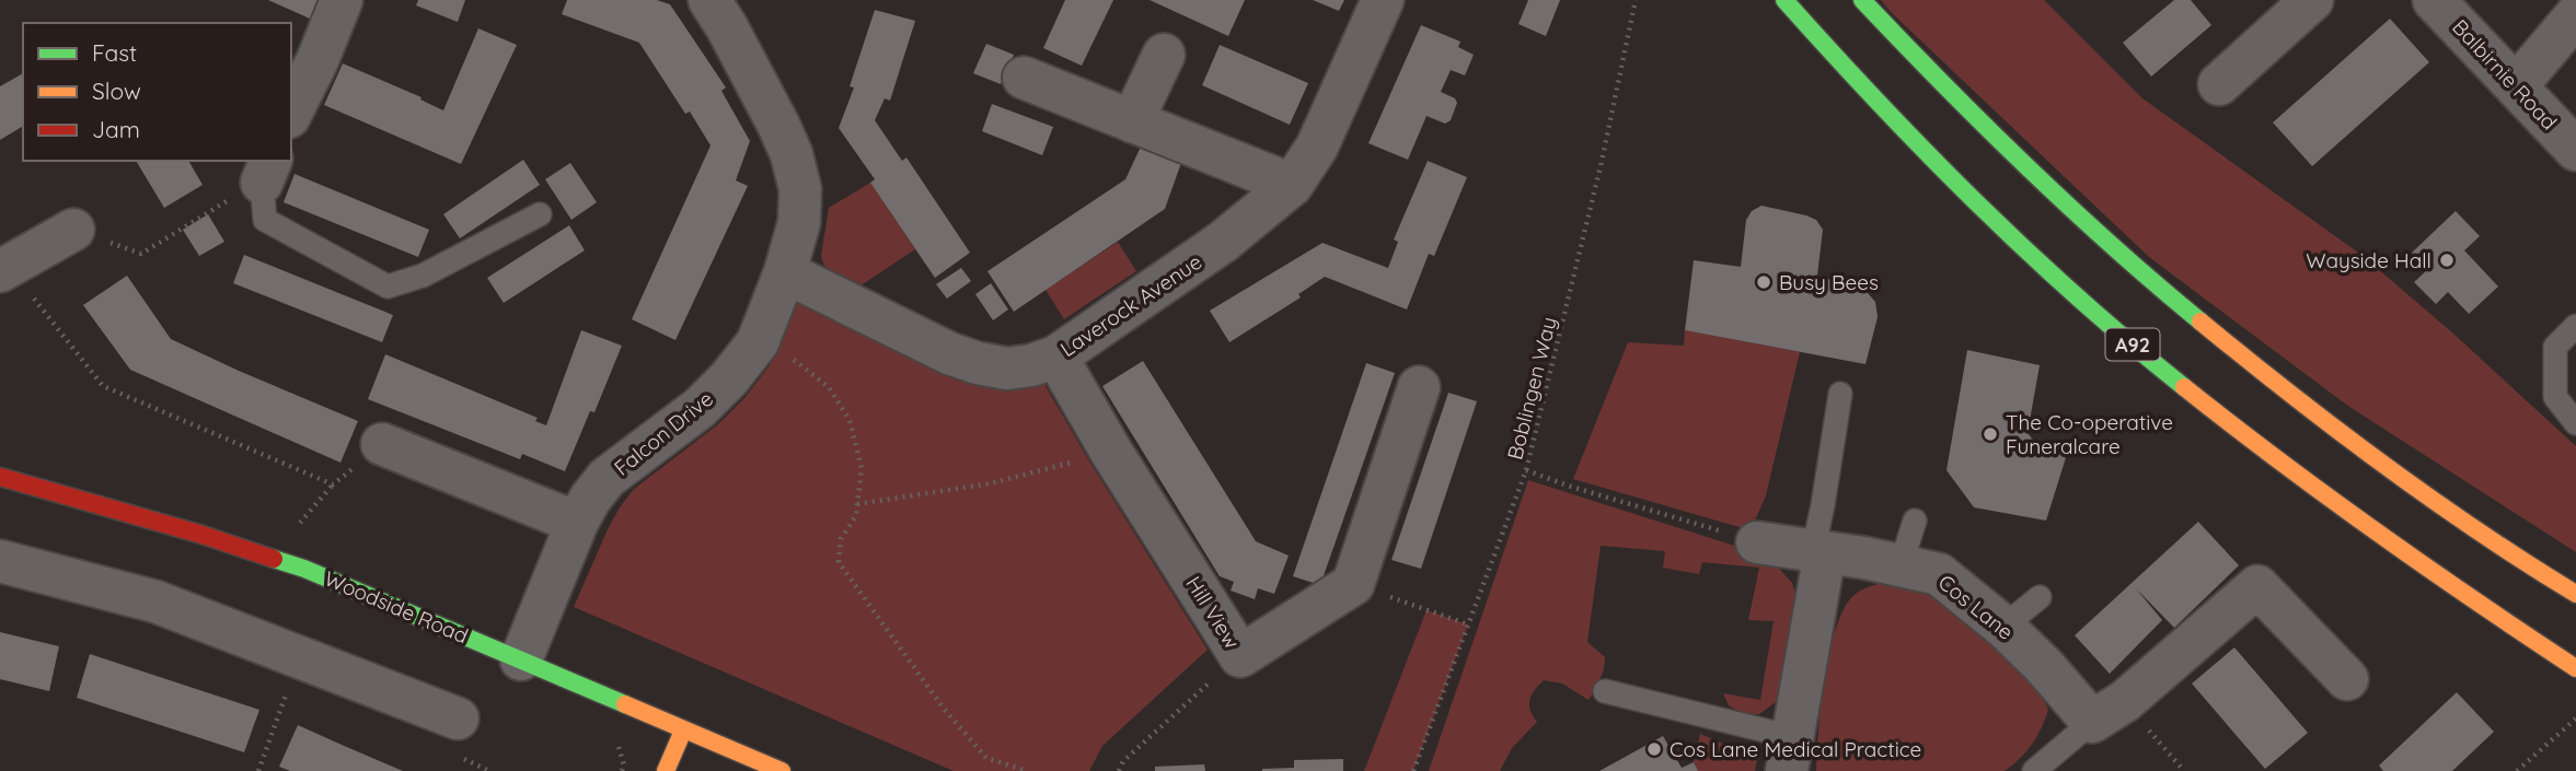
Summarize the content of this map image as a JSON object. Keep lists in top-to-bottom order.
{
  "streets": {
    "main road": ["A92", "Woodside Road"],
    "street": [
      "Balbirnie Road",
      "Laverock Avenue",
      "Falcon Drive",
      "Cos Lane",
      "Hill View"
    ],
    "path": ["Boblingen Way"]
  },
  "crossings": [
    ["Laverock Avenue", "Falcon Drive"],
    ["Laverock Avenue", "Hill View"],
    ["Falcon Drive", "Woodside Road"]
  ],
  "places": [
    "Wayside Hall",
    "Busy Bees",
    "The Co-operative Funeralcare",
    "Cos Lane Medical Practice"
  ],
  "legend": ["Fast", "Slow", "Jam"]
}
